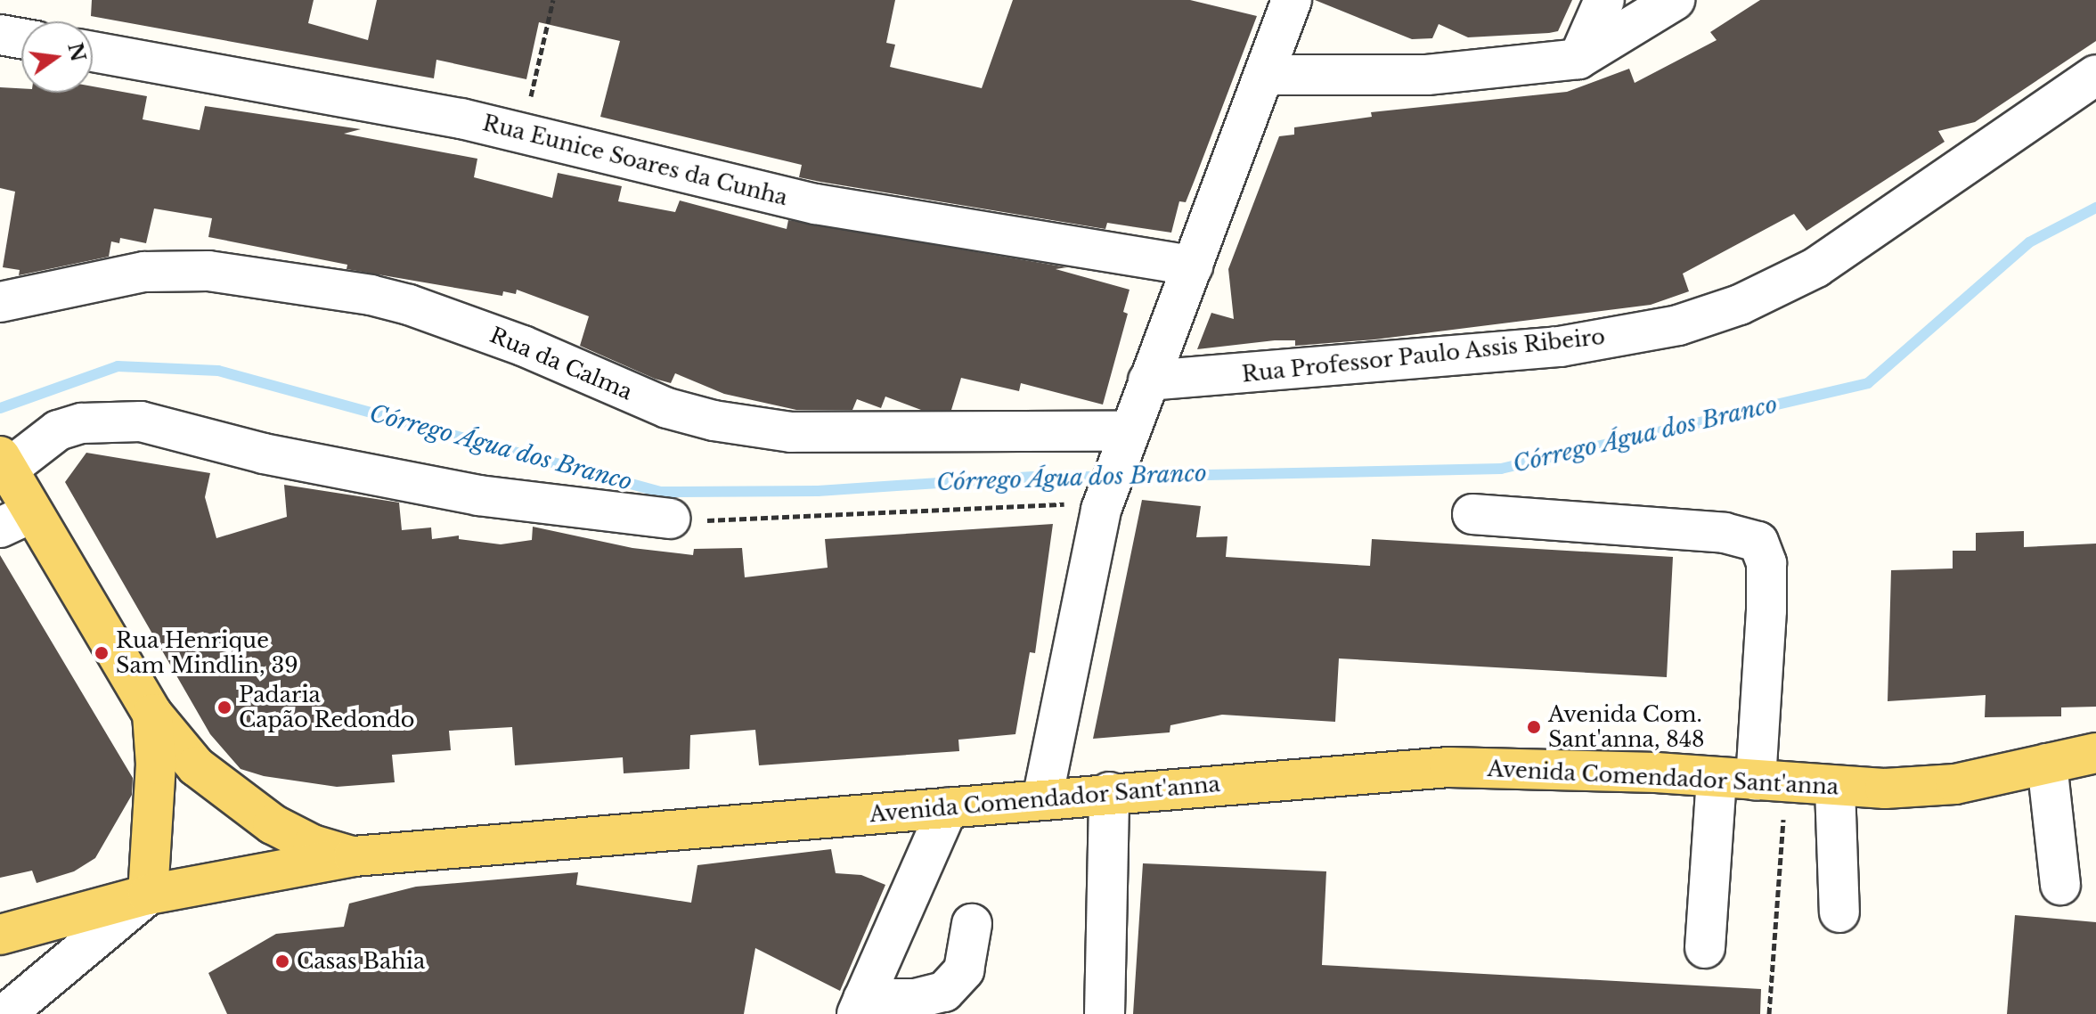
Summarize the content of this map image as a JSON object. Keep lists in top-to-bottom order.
{
  "streets": {
    "main road": ["Avenida Comendador Sant'anna"],
    "street": ["Rua Eunice Soares da Cunha", "Rua Professor Paulo Assis Ribeiro", "Rua da Calma"]
  },
  "water": ["Córrego Água dos Branco"],
  "places": [
    "Rua Henrique Sam Mindlin, 39",
    "Padaria Capão Redondo",
    "Avenida Com. Sant'anna, 848",
    "Casas Bahia"
  ],
  "north": "right"
}
